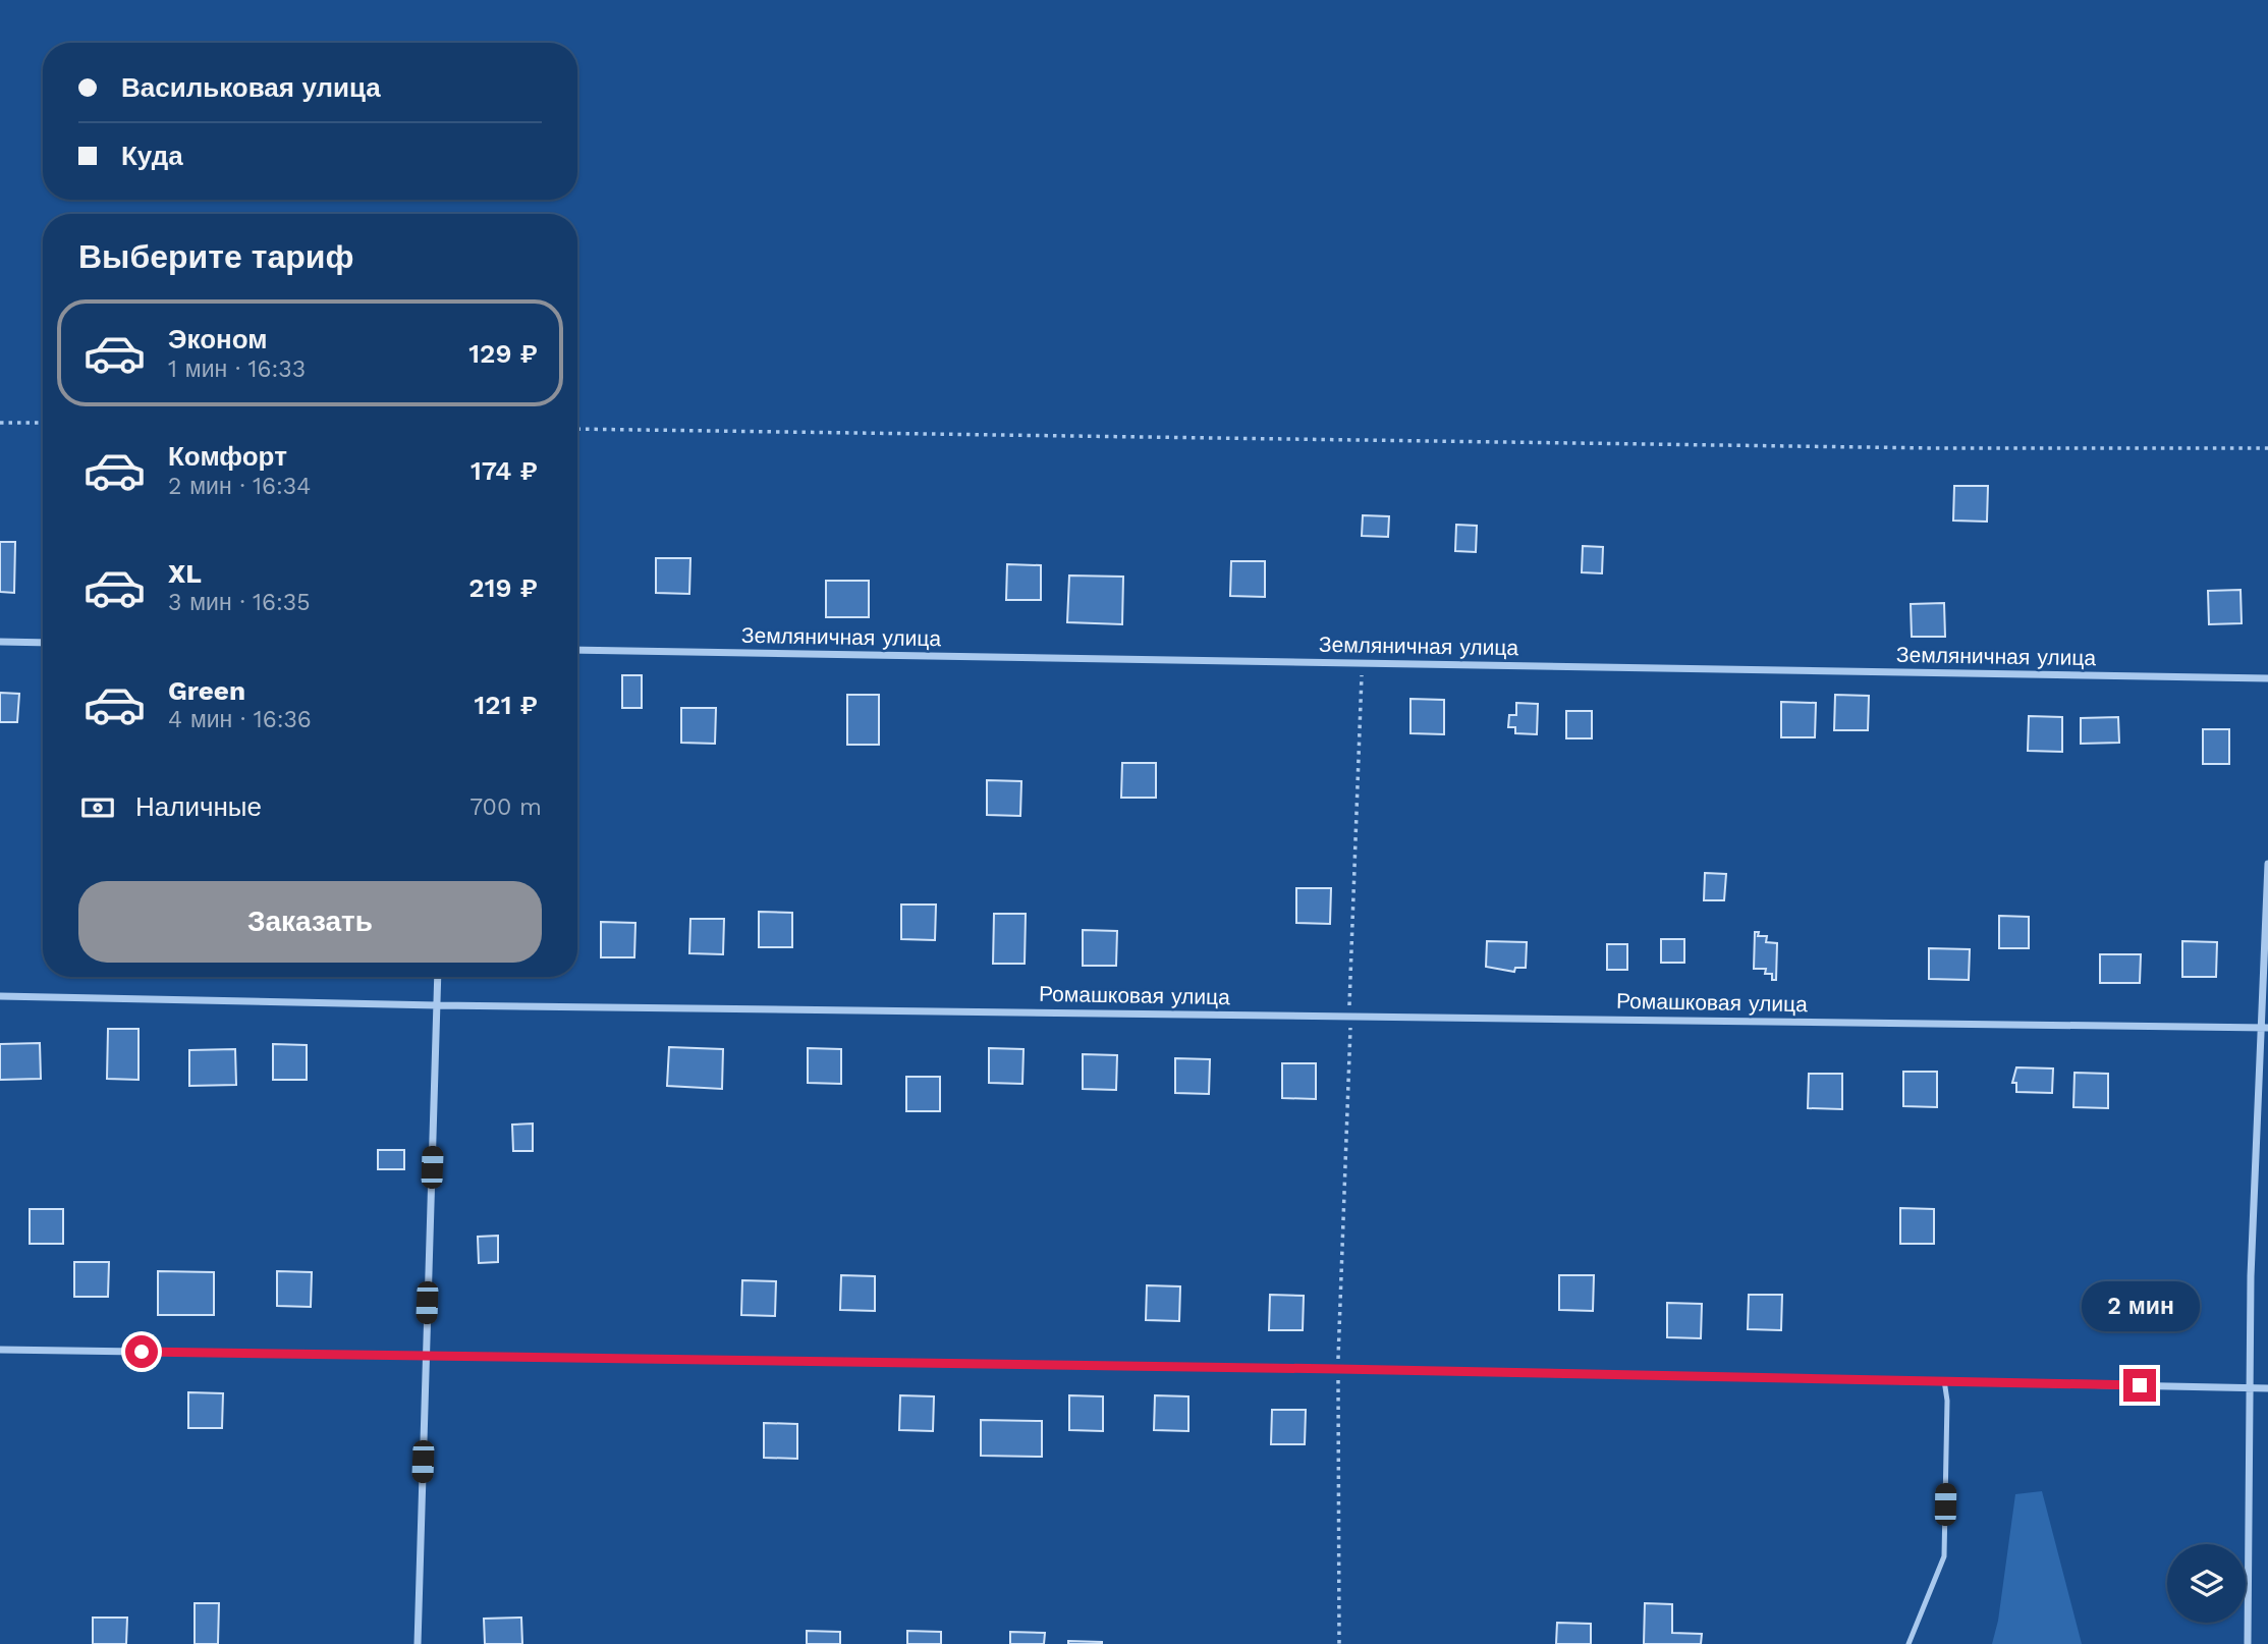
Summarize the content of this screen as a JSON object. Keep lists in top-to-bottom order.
{
  "streets": {
    "street": ["Земляничная улица", "Ромашковая улица"]
  },
  "page": {
    "banner": ["Васильковая улица", "Куда"],
    "heading": "Выберите тариф",
    "list": [
      {
        "name": "Эконом",
        "note": "1 мин · 16:33",
        "value": "129 ₽"
      },
      {
        "name": "Комфорт",
        "note": "2 мин · 16:34",
        "value": "174 ₽"
      },
      {
        "name": "XL",
        "note": "3 мин · 16:35",
        "value": "219 ₽"
      },
      {
        "name": "Green",
        "note": "4 мин · 16:36",
        "value": "121 ₽"
      }
    ],
    "pay": ["Наличные", "700 m"],
    "buttons": "Заказать",
    "bubble": "2 мин"
  }
}
